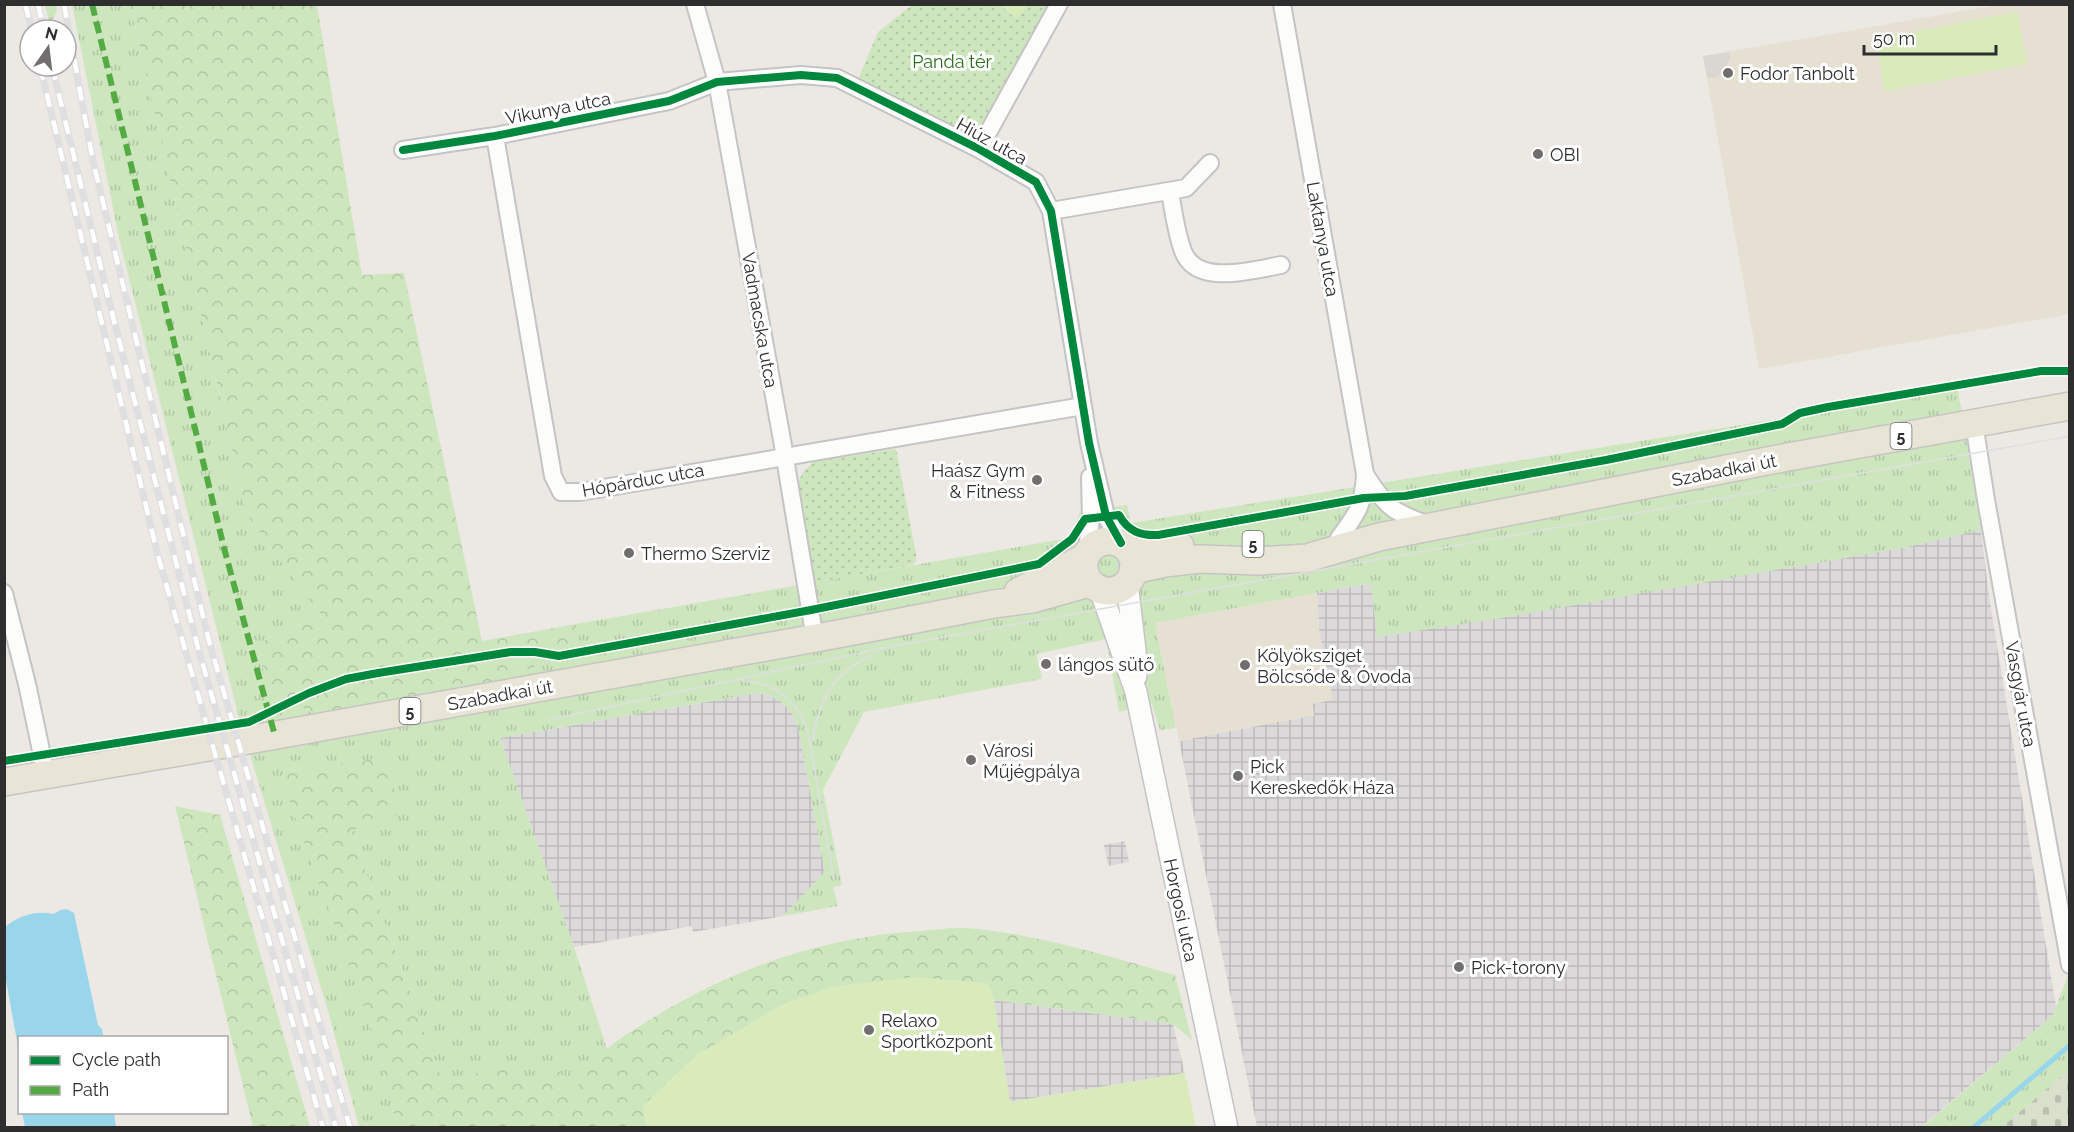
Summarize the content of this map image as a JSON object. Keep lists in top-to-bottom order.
{
  "streets": {
    "main road": ["5", "Szabadkai út"],
    "street": [
      "Vikunya utca",
      "Hiúz utca",
      "Laktanya utca",
      "Vadmacska utca",
      "Hópárduc utca",
      "Vasgyár utca",
      "Horgosi utca"
    ]
  },
  "crossings": [
    ["Vikunya utca", "Hiúz utca"],
    ["Vikunya utca", "Vadmacska utca"],
    ["Vikunya utca", "Hópárduc utca"],
    ["Hiúz utca", "Vadmacska utca"],
    ["Hiúz utca", "Szabadkai út"],
    ["Hiúz utca", "Hópárduc utca"],
    ["Hiúz utca", "Horgosi utca"],
    ["Laktanya utca", "Szabadkai út"],
    ["Vadmacska utca", "Szabadkai út"],
    ["Vadmacska utca", "Hópárduc utca"],
    ["Szabadkai út", "Vasgyár utca"],
    ["Szabadkai út", "Horgosi utca"]
  ],
  "parks": ["Panda tér"],
  "places": [
    "Fodor Tanbolt",
    "OBI",
    "Haász Gym & Fitness",
    "Thermo Szerviz",
    "lángos sütő",
    "Kölyöksziget Bölcsőde & Óvoda",
    "Városi Műjégpálya",
    "Pick Kereskedők Háza",
    "Pick-torony",
    "Relaxo Sportközpont"
  ],
  "legend": ["Cycle path", "Path"],
  "scale_bar": "50 m",
  "north": "top"
}
